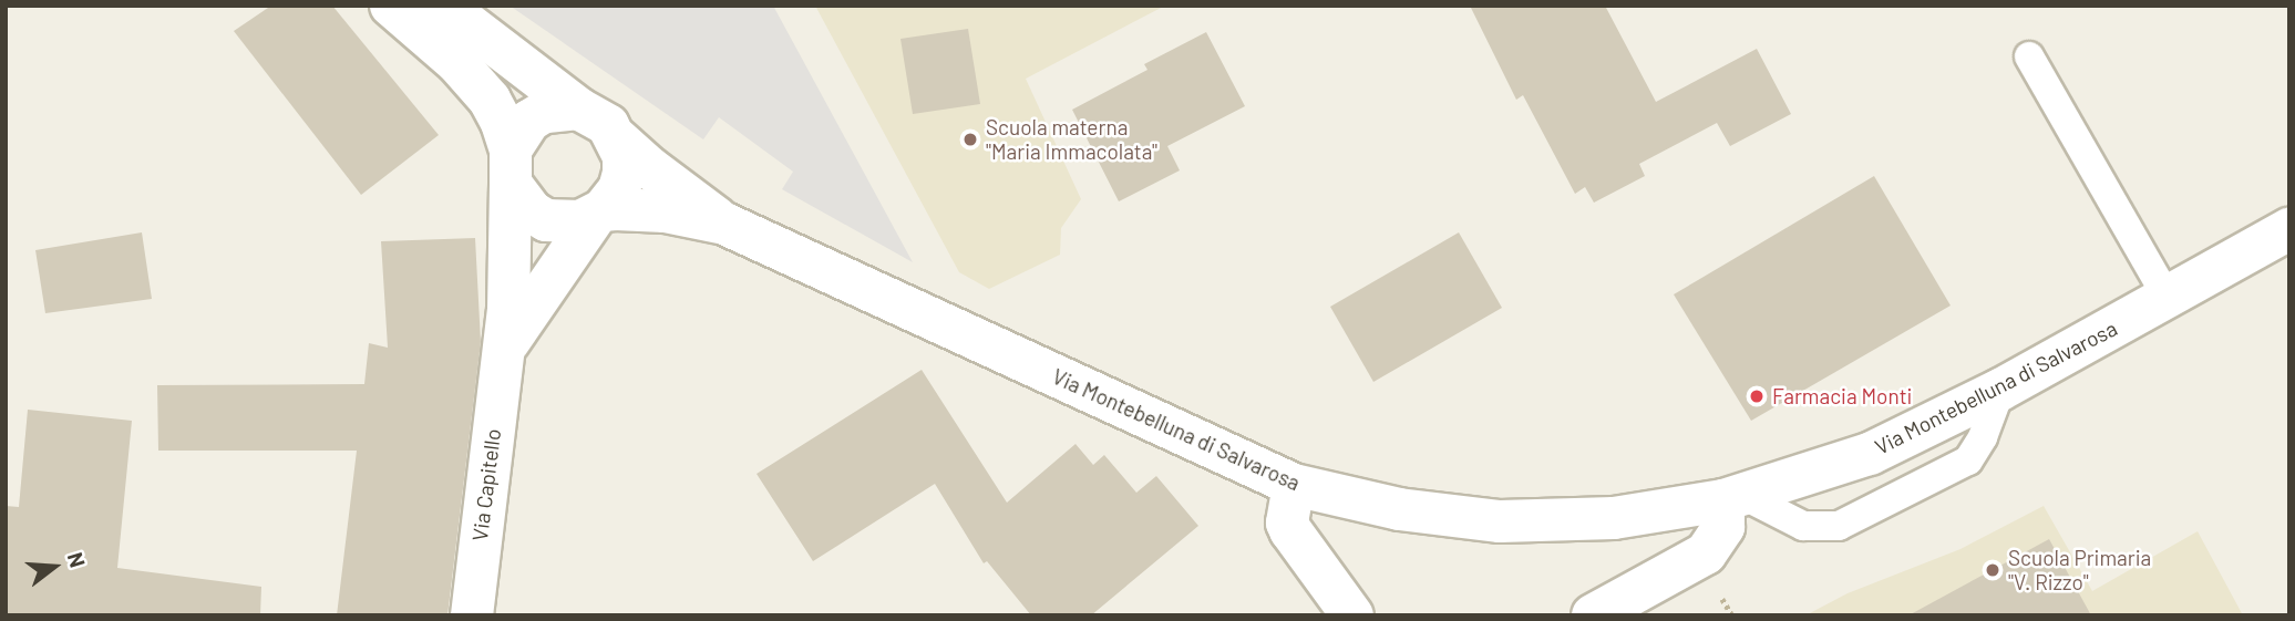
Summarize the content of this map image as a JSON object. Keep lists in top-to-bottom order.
{
  "streets": {
    "street": ["Via Montebelluna di Salvarosa", "Via Capitello"]
  },
  "crossings": [
    ["Via Montebelluna di Salvarosa", "Via Capitello"]
  ],
  "places": ["Scuola materna \"Maria Immacolata\"", "Farmacia Monti", "Scuola Primaria \"V. Rizzo\""],
  "north": "right"
}
